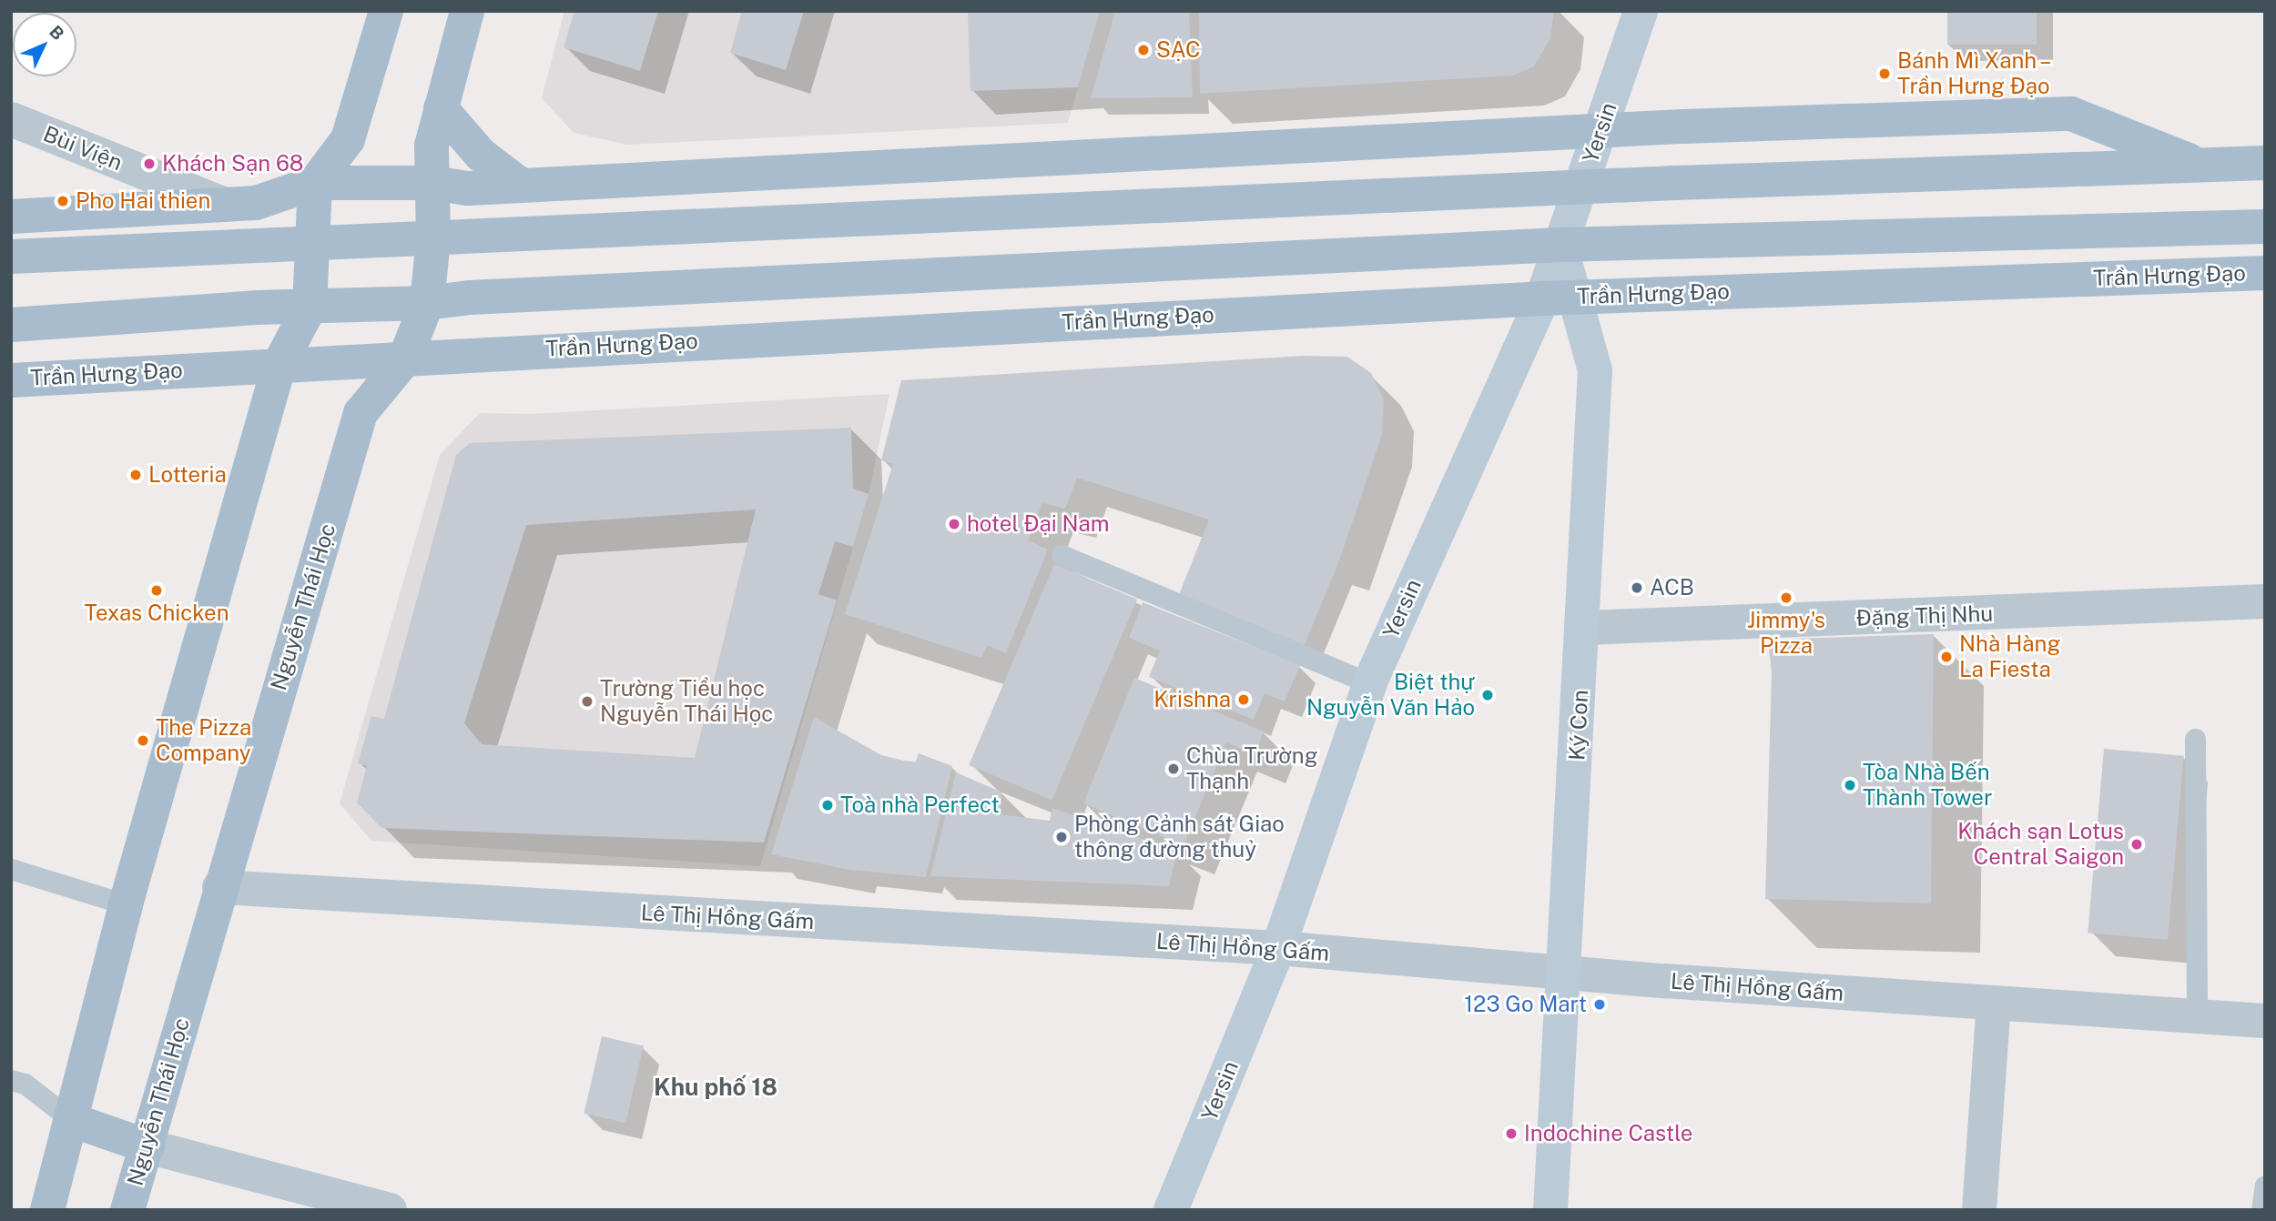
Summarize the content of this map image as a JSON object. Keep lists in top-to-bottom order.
{
  "streets": {
    "main road": ["Trần Hưng Đạo", "Nguyễn Thái Học"],
    "street": [
      "Yersin",
      "Bùi Viện",
      "Ðặng Thị Nhu",
      "Ký Con",
      "Lê Thị Hồng Gấm"
    ]
  },
  "crossings": [
    ["Yersin", "Trần Hưng Đạo"],
    ["Yersin", "Ký Con"],
    ["Yersin", "Lê Thị Hồng Gấm"],
    ["Trần Hưng Đạo", "Nguyễn Thái Học"],
    ["Trần Hưng Đạo", "Ký Con"],
    ["Nguyễn Thái Học", "Lê Thị Hồng Gấm"],
    ["Ðặng Thị Nhu", "Ký Con"],
    ["Ký Con", "Lê Thị Hồng Gấm"]
  ],
  "districts": ["Khu phố 18"],
  "places": [
    "SẠC",
    "Bánh Mì Xanh – Trần Hưng Đạo",
    "Khách Sạn 68",
    "Pho Hai thien",
    "Lotteria",
    "hotel Đại Nam",
    "ACB",
    "Texas Chicken",
    "Jimmy's Pizza",
    "Nhà Hàng La Fiesta",
    "Biệt thự Nguyễn Văn Hảo",
    "Krishna",
    "Trường Tiểu học Nguyễn Thái Học",
    "The Pizza Company",
    "Chùa Trường Thạnh",
    "Tòa Nhà Bến Thành Tower",
    "Toà nhà Perfect",
    "Phòng Cảnh sát Giao thông đường thuỷ",
    "Khách sạn Lotus Central Saigon",
    "123 Go Mart",
    "Indochine Castle"
  ],
  "north": "top right"
}
